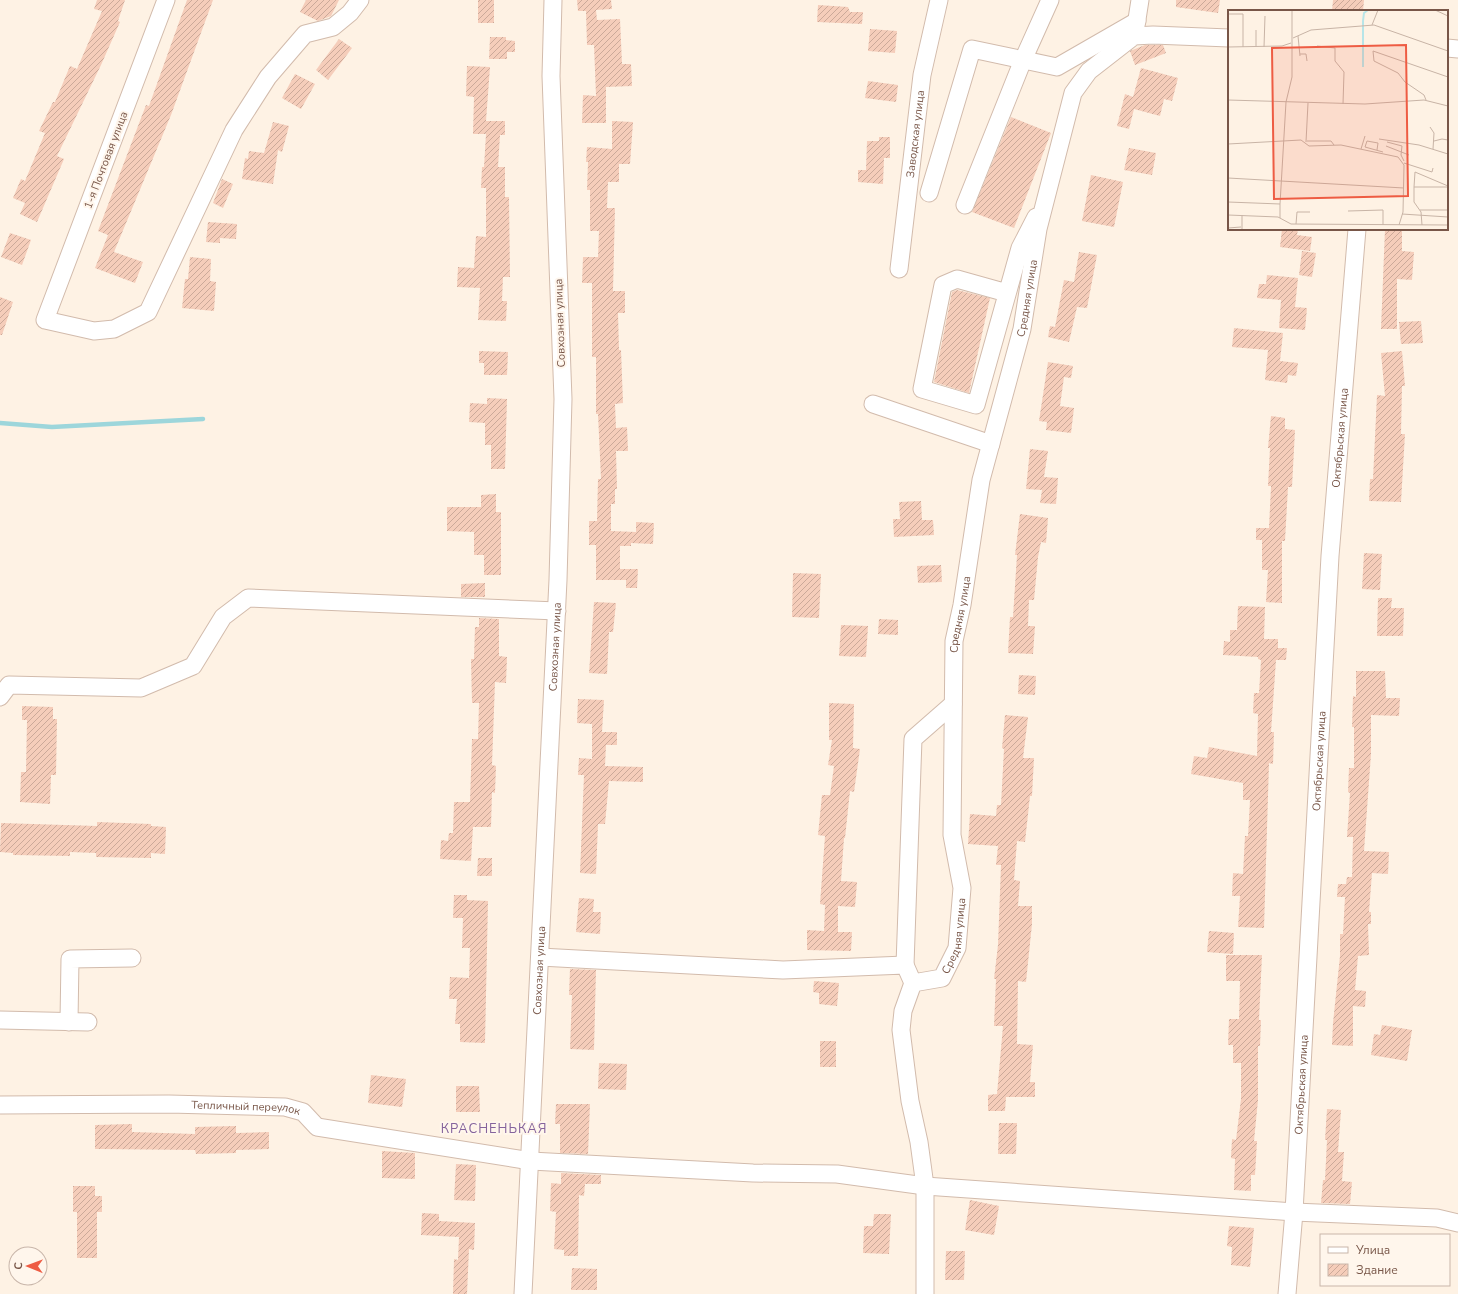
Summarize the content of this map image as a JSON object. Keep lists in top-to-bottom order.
{
  "streets": {
    "street": [
      "Заводская улица",
      "1-я Почтовая улица",
      "Средняя улица",
      "Совхозная улица",
      "Октябрьская улица",
      "Тепличный переулок"
    ]
  },
  "crossings": [
    ["Совхозная улица", "Тепличный переулок"],
    ["Октябрьская улица", "Тепличный переулок"]
  ],
  "districts": ["КРАСНЕНЬКАЯ"],
  "legend": ["Улица", "Здание"],
  "north": "left"
}
